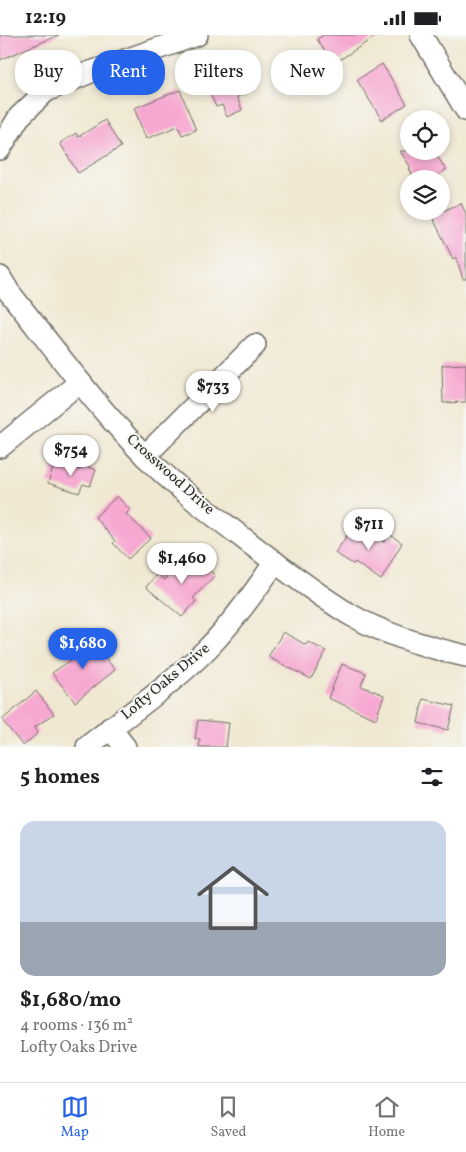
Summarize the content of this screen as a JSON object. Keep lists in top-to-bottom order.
{
  "streets": {
    "street": ["Crosswood Drive", "Lofty Oaks Drive"]
  },
  "crossings": [
    ["Crosswood Drive", "Lofty Oaks Drive"]
  ],
  "page": {
    "status": "12:19",
    "chip": [
      "Buy",
      "Rent",
      "Filters",
      "New"
    ],
    "price": [
      "$733",
      "$754",
      "$711",
      "$1,460",
      "$1,680"
    ],
    "heading": "5 homes",
    "list": [
      {
        "name": "$1,680/mo",
        "note": "4 rooms · 136 m² · Lofty Oaks Drive"
      }
    ],
    "tabs": ["Map", "Saved", "Home"]
  }
}
